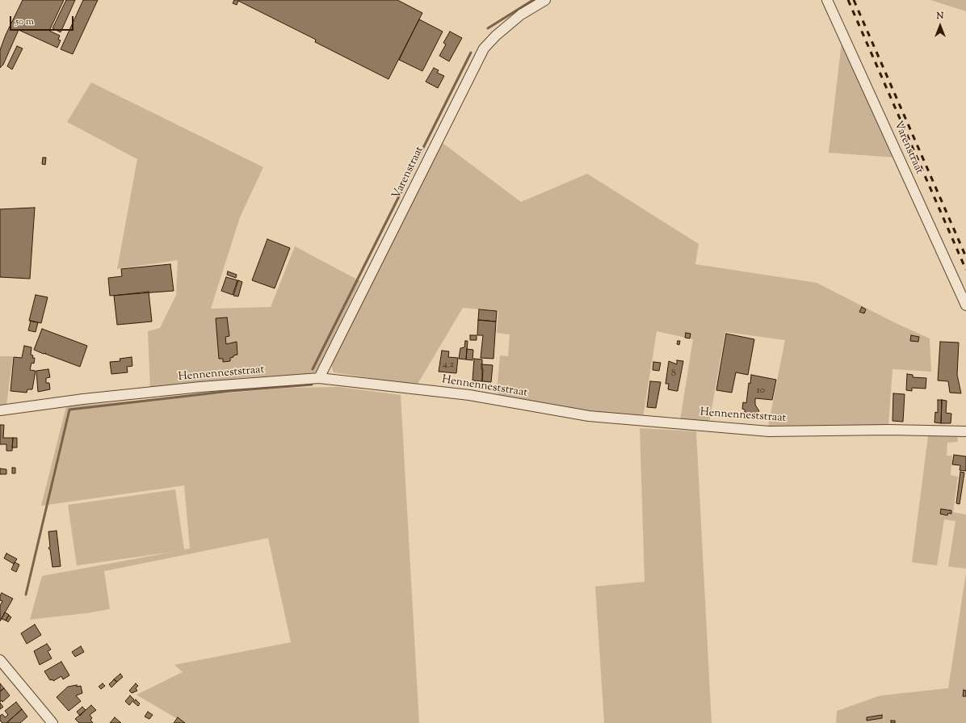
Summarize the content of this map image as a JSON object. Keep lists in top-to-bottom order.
{
  "streets": {
    "street": ["Varenstraat", "Hennenneststraat"]
  },
  "crossings": [
    ["Varenstraat", "Hennenneststraat"]
  ],
  "house_numbers": ["4_2", "8", "10"],
  "scale_bar": "50 m",
  "north": "top"
}
